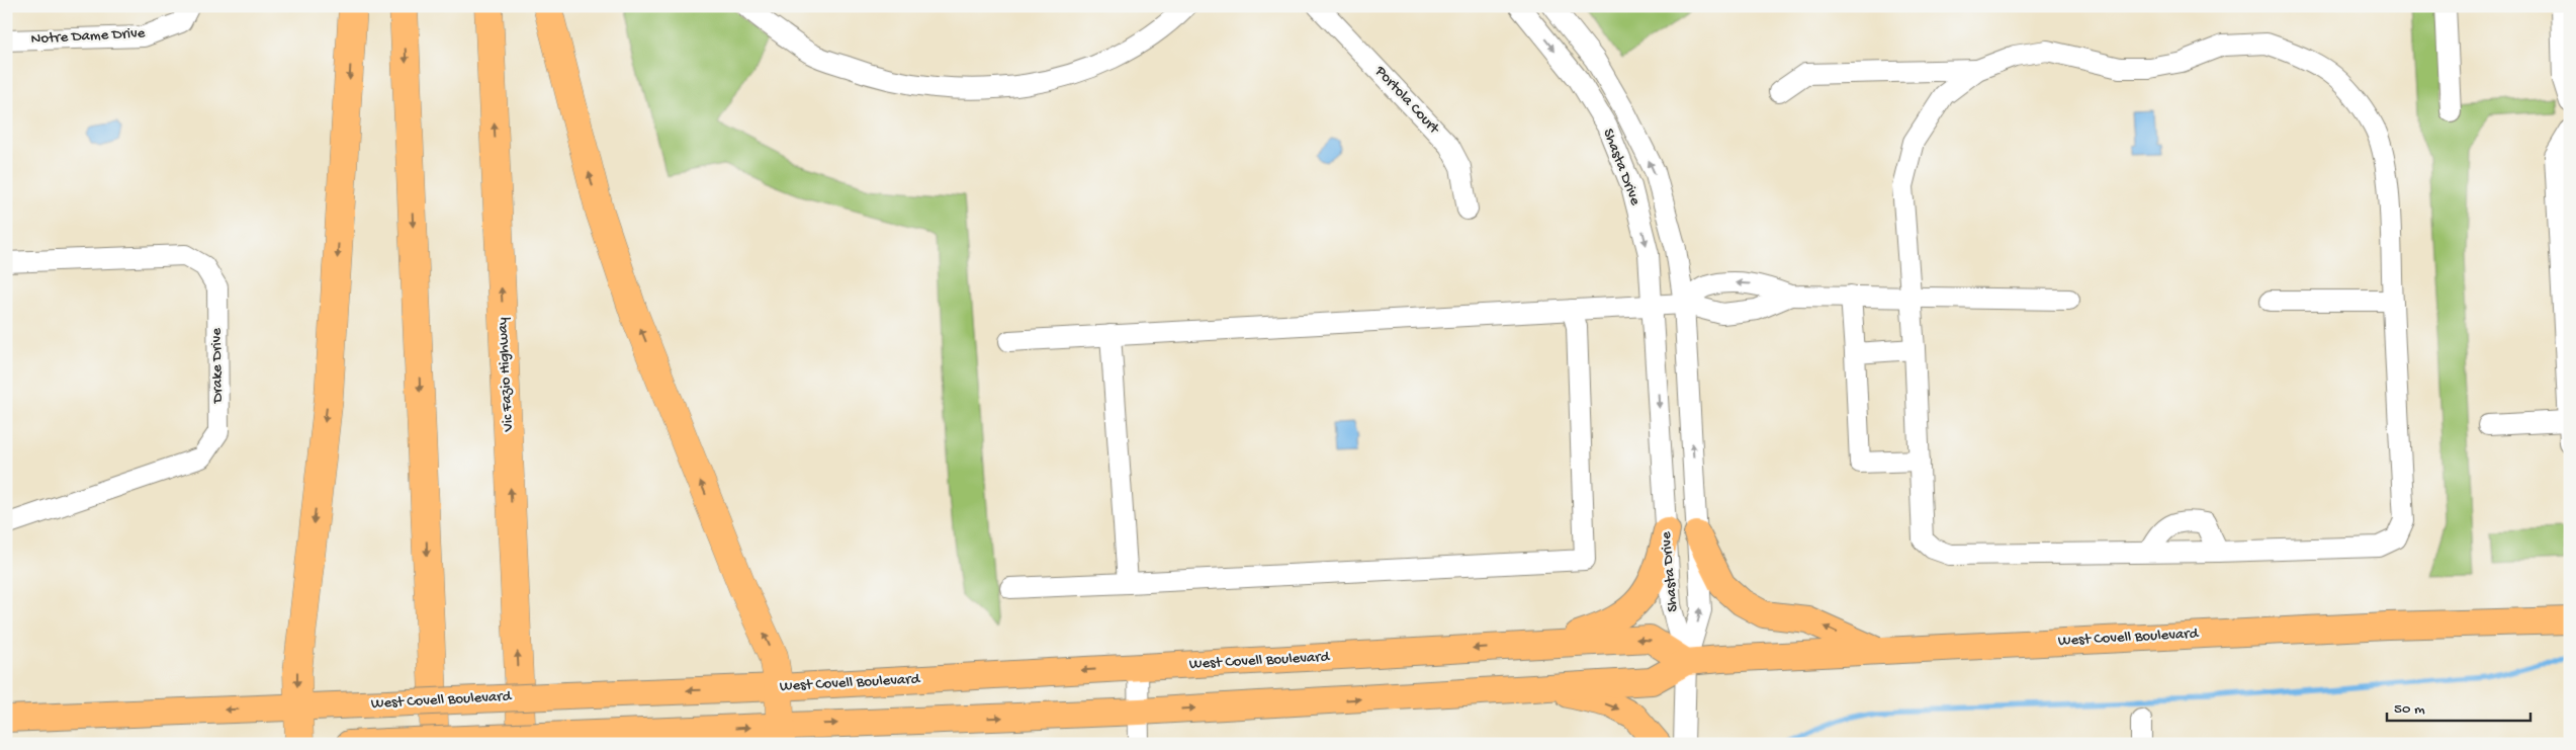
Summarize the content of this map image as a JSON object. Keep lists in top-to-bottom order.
{
  "streets": {
    "highway": ["Vic Fazio Highway"],
    "main road": ["West Covell Boulevard"],
    "street": [
      "Notre Dame Drive",
      "Portola Court",
      "Shasta Drive",
      "Drake Drive"
    ]
  },
  "crossings": [
    ["Shasta Drive", "West Covell Boulevard"]
  ],
  "scale_bar": "50 m"
}
